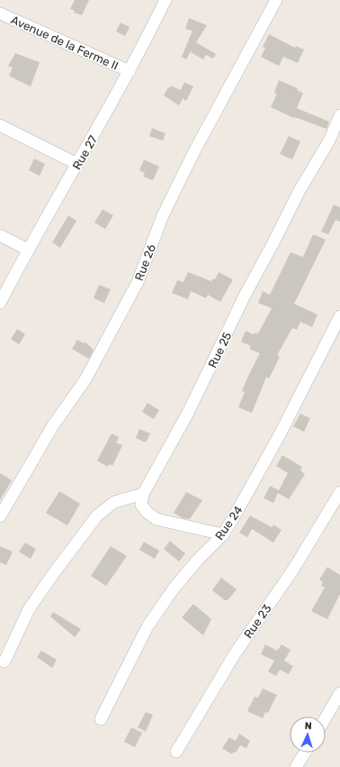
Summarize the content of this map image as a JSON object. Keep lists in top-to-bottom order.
{
  "streets": {
    "street": [
      "Avenue de la Ferme II",
      "Rue 27",
      "Rue 26",
      "Rue 25",
      "Rue 24",
      "Rue 23"
    ]
  },
  "crossings": [
    ["Avenue de la Ferme II", "Rue 27"]
  ],
  "north": "top"
}
